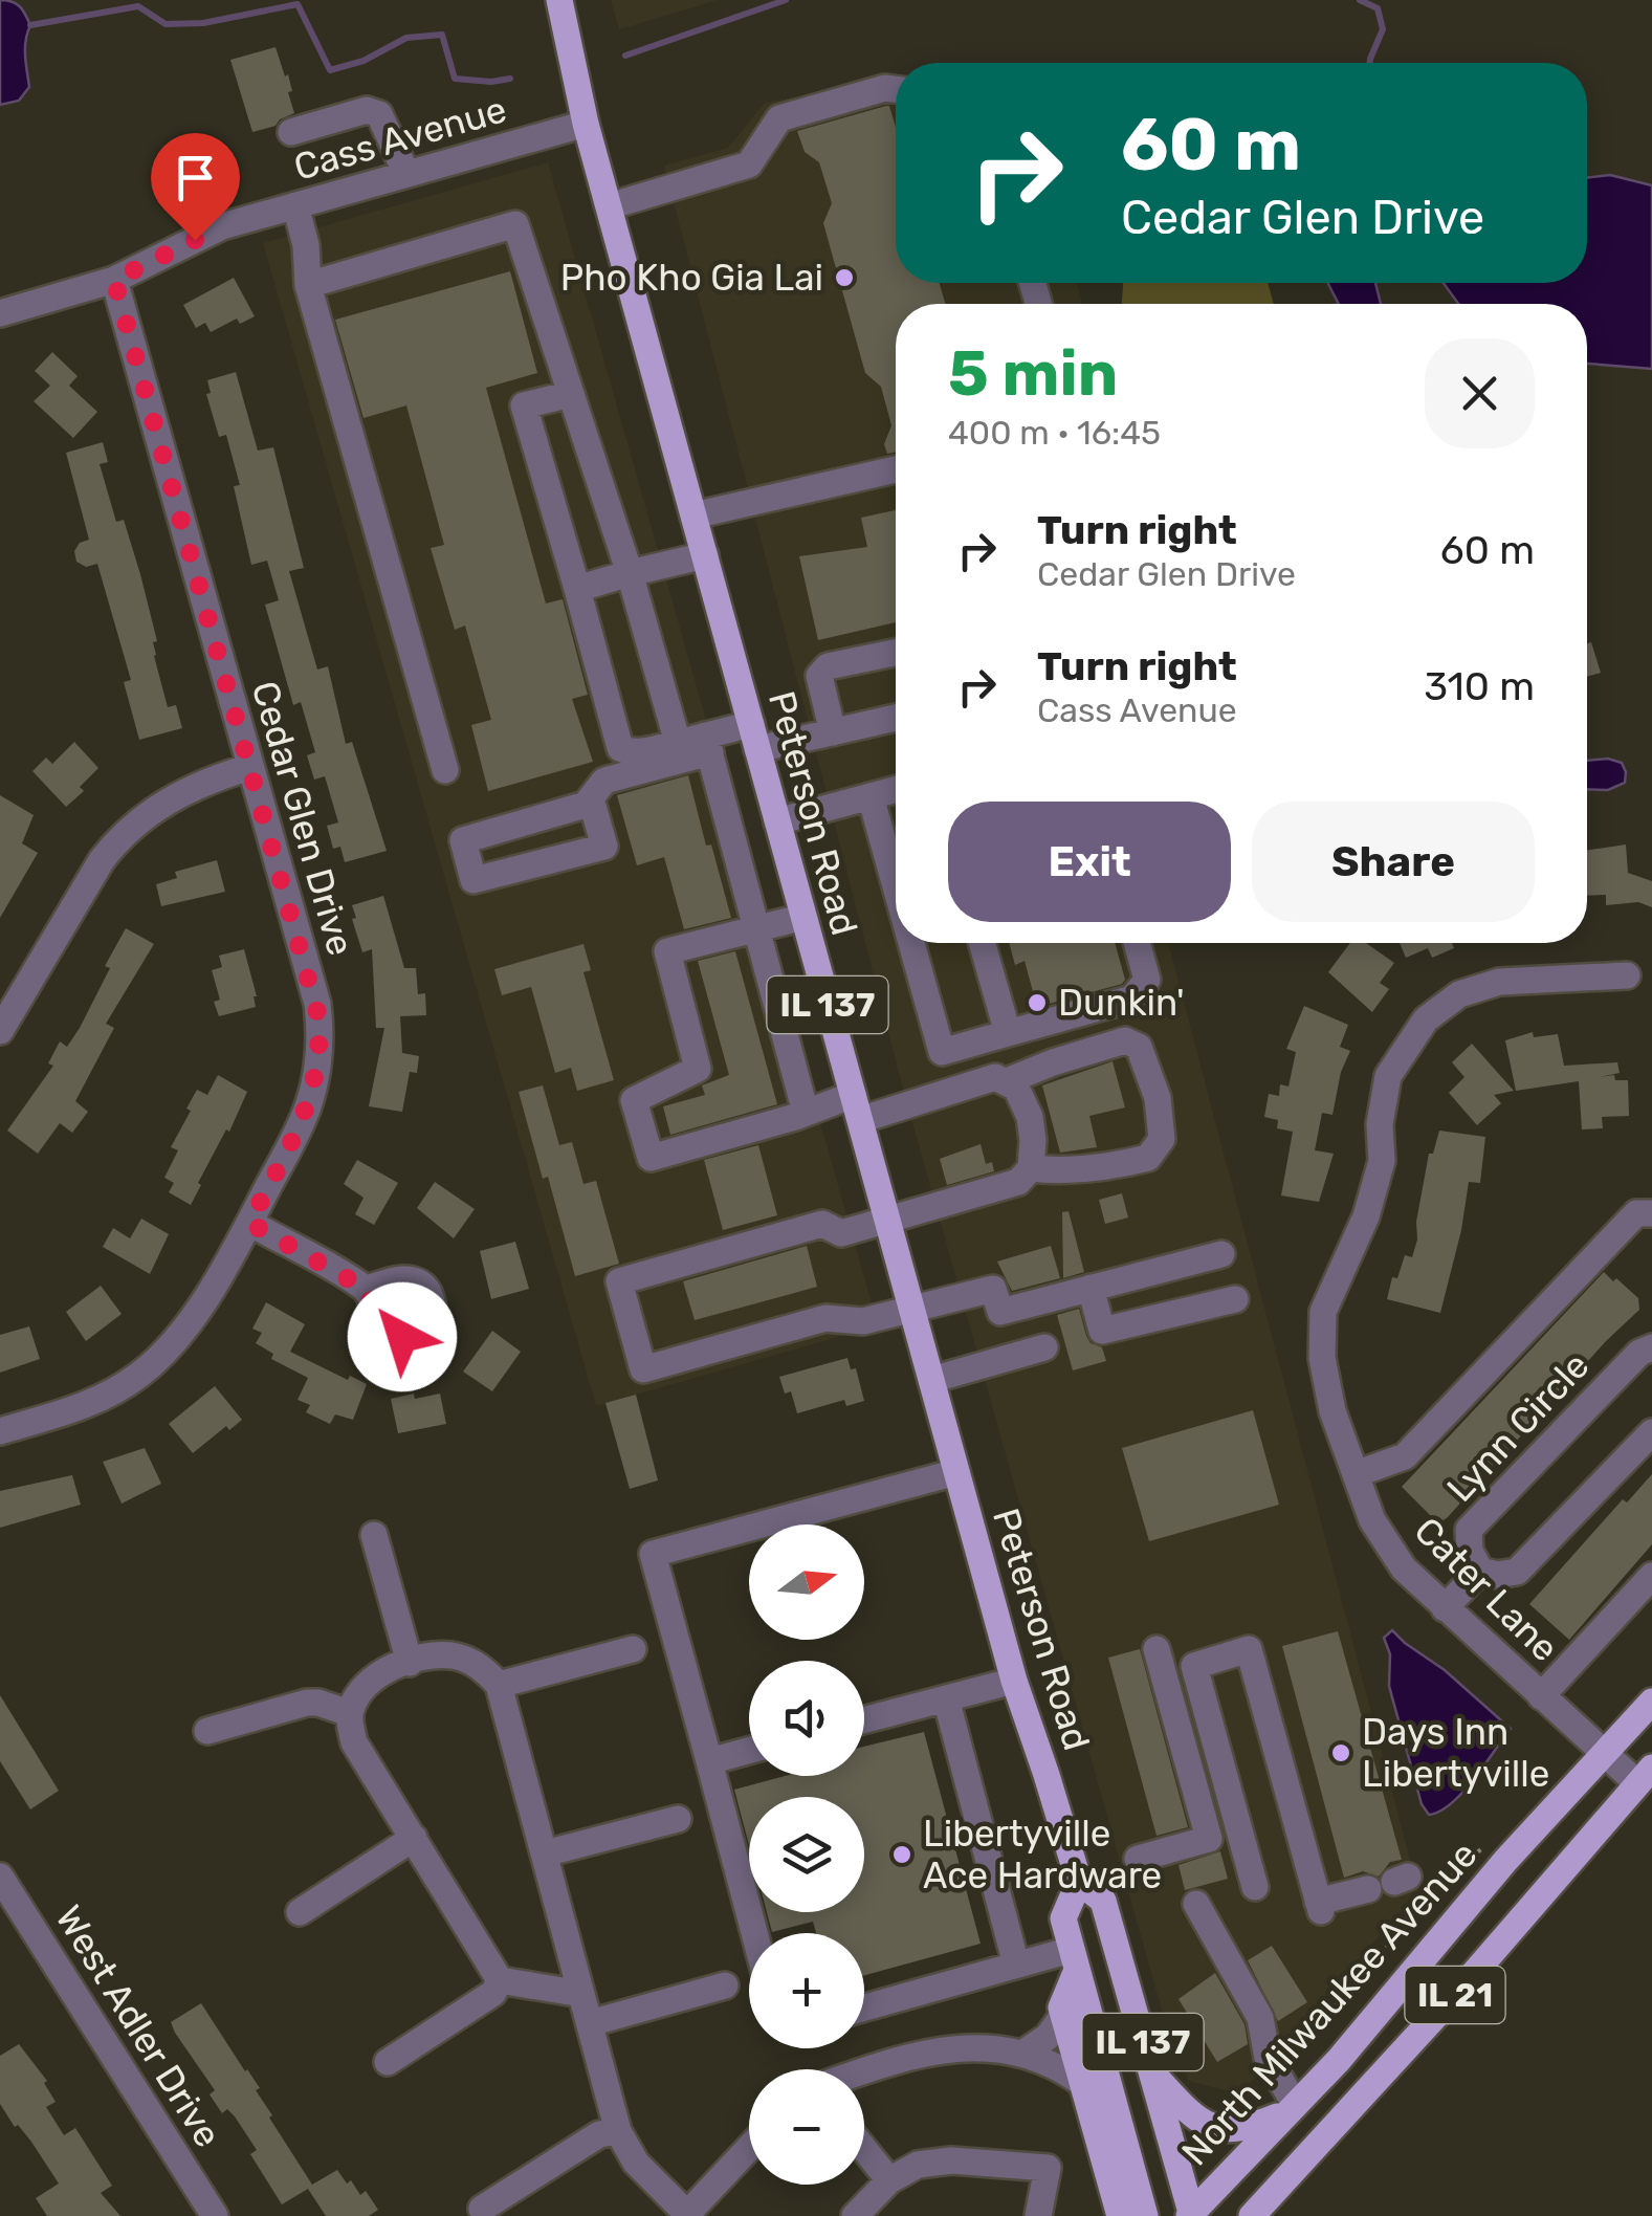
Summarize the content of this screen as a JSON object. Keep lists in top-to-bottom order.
{
  "streets": {
    "main road": [
      "Peterson Road",
      "IL 137",
      "IL 21",
      "North Milwaukee Avenue"
    ],
    "street": [
      "Cass Avenue",
      "Cedar Glen Drive",
      "Lynn Circle",
      "Cater Lane",
      "West Adler Drive"
    ]
  },
  "crossings": [
    ["Cass Avenue", "Peterson Road"],
    ["Cass Avenue", "Cedar Glen Drive"],
    ["Peterson Road", "IL 137"],
    ["Peterson Road", "North Milwaukee Avenue"],
    ["Cater Lane", "IL 21"],
    ["Cater Lane", "North Milwaukee Avenue"]
  ],
  "places": [
    "Pho Kho Gia Lai",
    "Dunkin'",
    "Days Inn Libertyville",
    "Libertyville Ace Hardware"
  ],
  "north": "right",
  "page": {
    "turn": ["60 m", "Cedar Glen Drive"],
    "heading": ["5 min", "400 m · 16:45"],
    "list": [
      {
        "name": "Turn right",
        "note": "Cedar Glen Drive",
        "value": "60 m"
      },
      {
        "name": "Turn right",
        "note": "Cass Avenue",
        "value": "310 m"
      }
    ],
    "buttons": ["Exit", "Share"],
    "map_buttons": ["+", "−"]
  }
}
